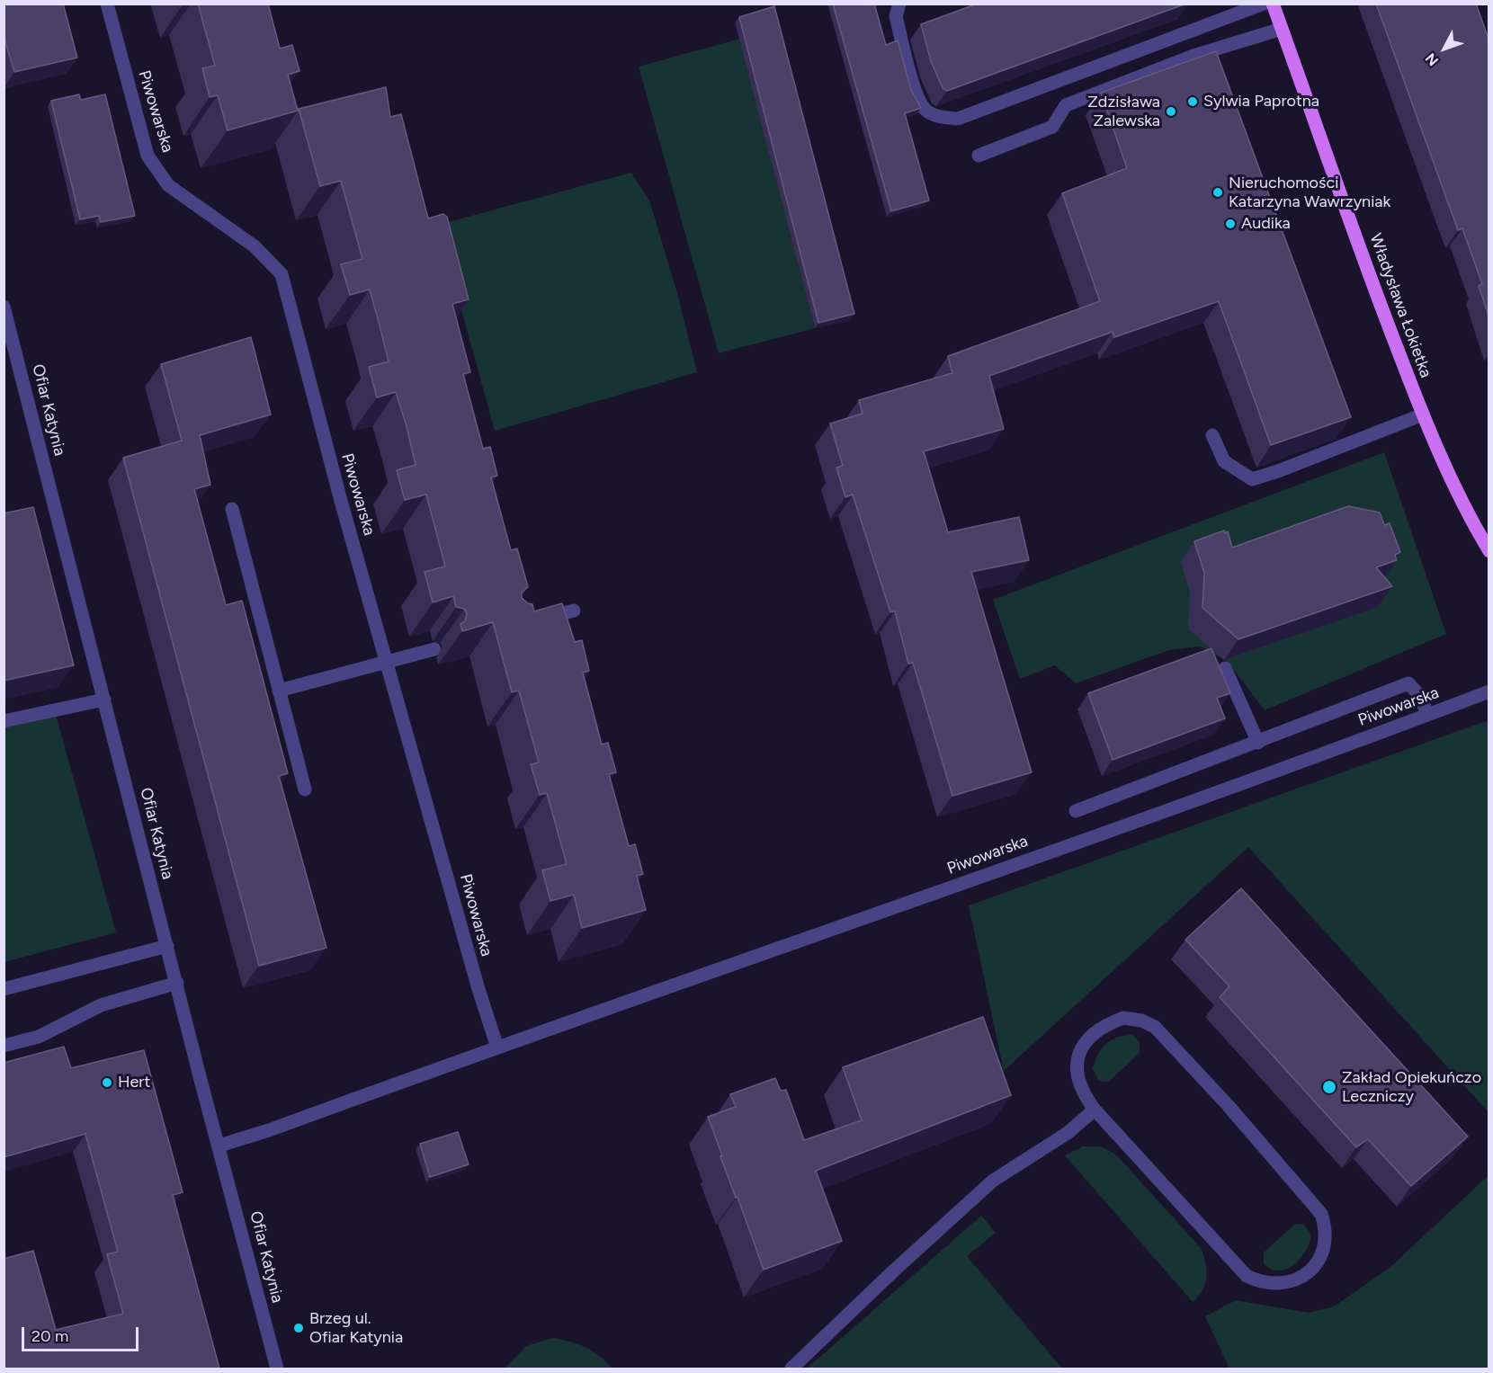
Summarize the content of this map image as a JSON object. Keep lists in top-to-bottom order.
{
  "streets": {
    "main road": ["Władysława Łokietka"],
    "street": ["Piwowarska", "Ofiar Katynia"]
  },
  "crossings": [
    ["Piwowarska", "Ofiar Katynia"]
  ],
  "places": [
    "Sylwia Paprotna",
    "Zdzisława Zalewska",
    "Nieruchomości Katarzyna Wawrzyniak",
    "Audika",
    "Hert",
    "Zakład Opiekuńczo Leczniczy",
    "Brzeg ul. Ofiar Katynia"
  ],
  "scale_bar": "20 m",
  "north": "bottom left"
}
